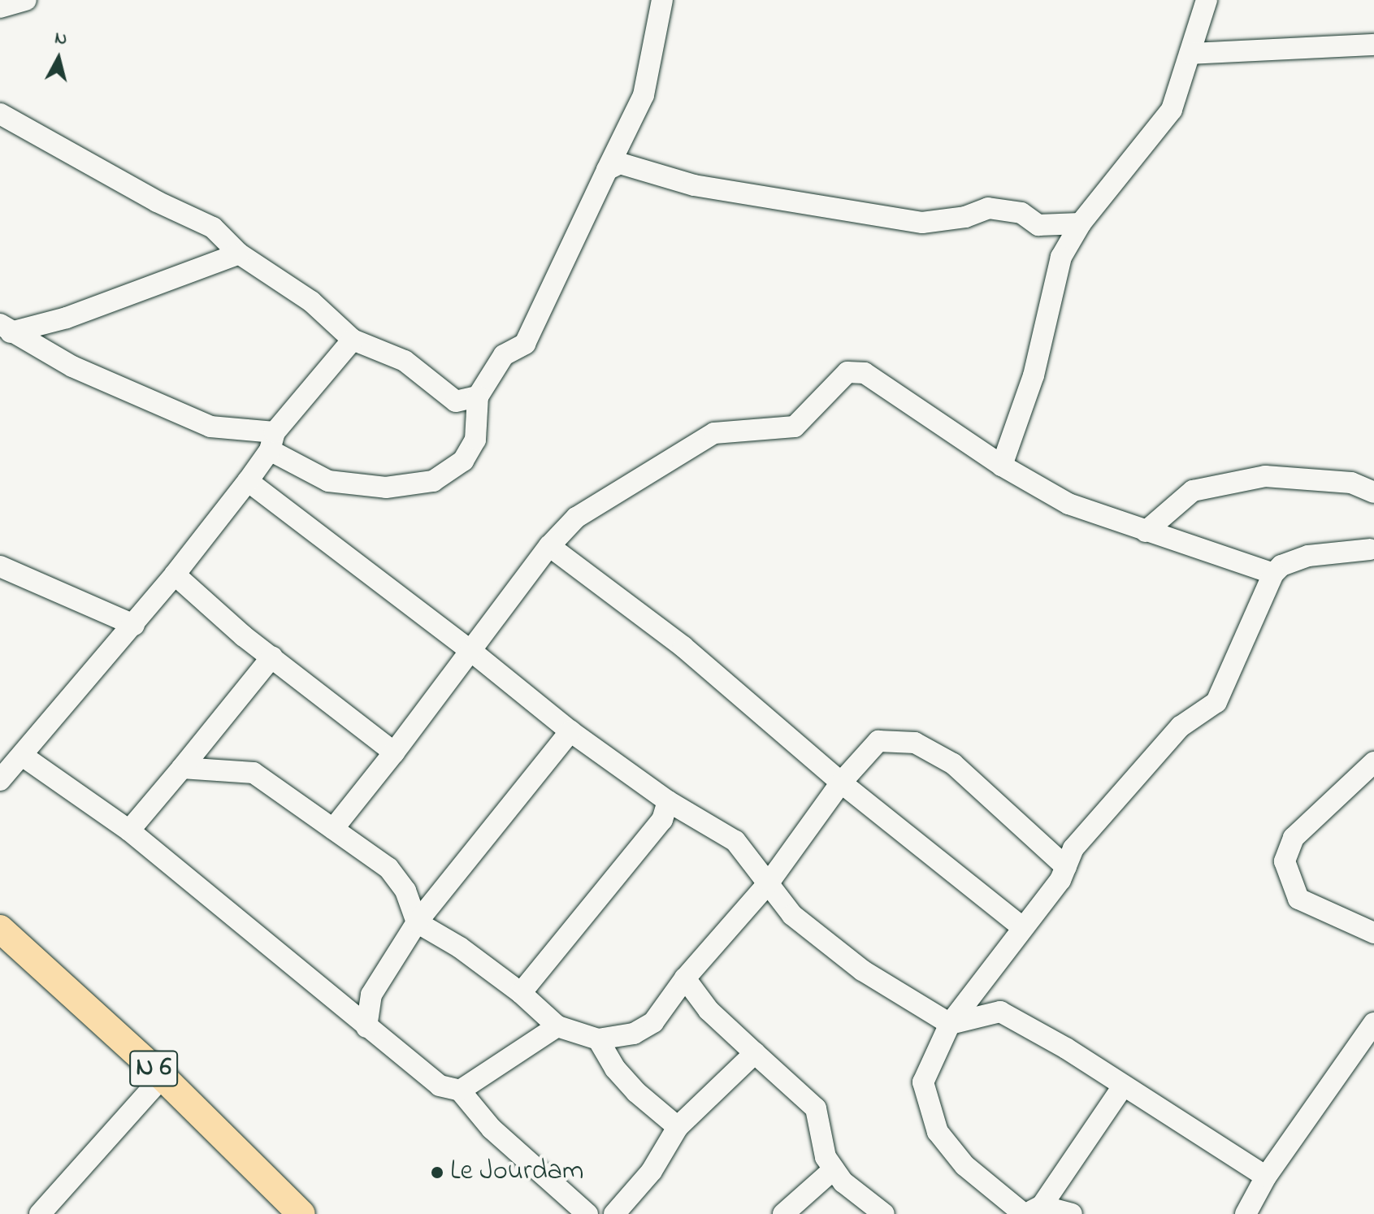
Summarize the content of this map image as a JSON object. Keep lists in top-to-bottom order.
{
  "streets": {
    "main road": ["N 6"]
  },
  "places": ["Le Jourdam"],
  "north": "top"
}
